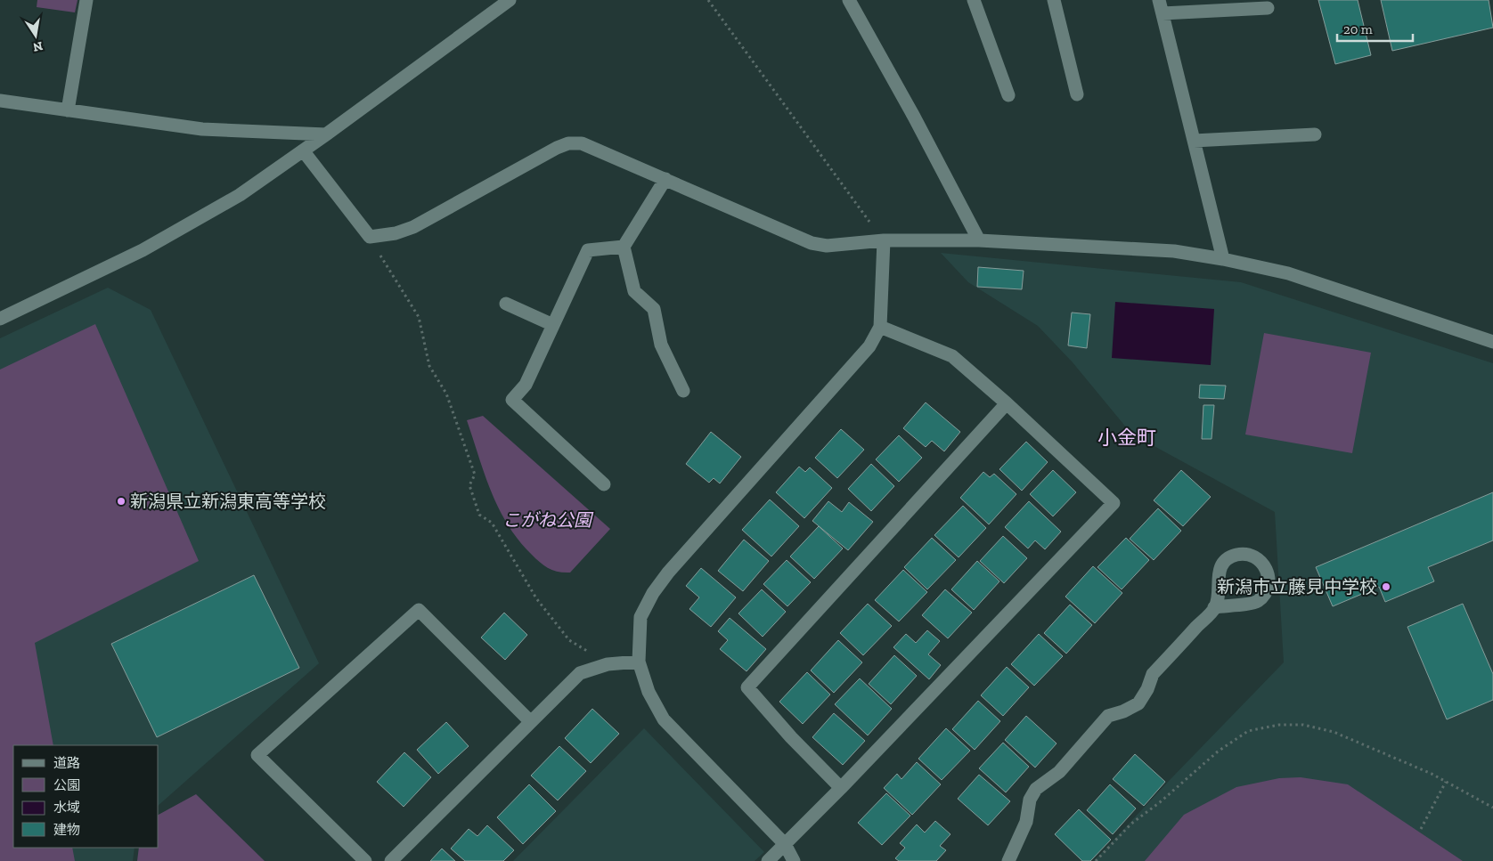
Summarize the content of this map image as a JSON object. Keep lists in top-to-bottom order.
{
  "districts": ["小金町"],
  "parks": ["こがね公園"],
  "places": ["新潟県立新潟東高等学校", "新潟市立藤見中学校"],
  "legend": [
    "道路",
    "公園",
    "水域",
    "建物"
  ],
  "scale_bar": "20 m",
  "north": "bottom"
}
